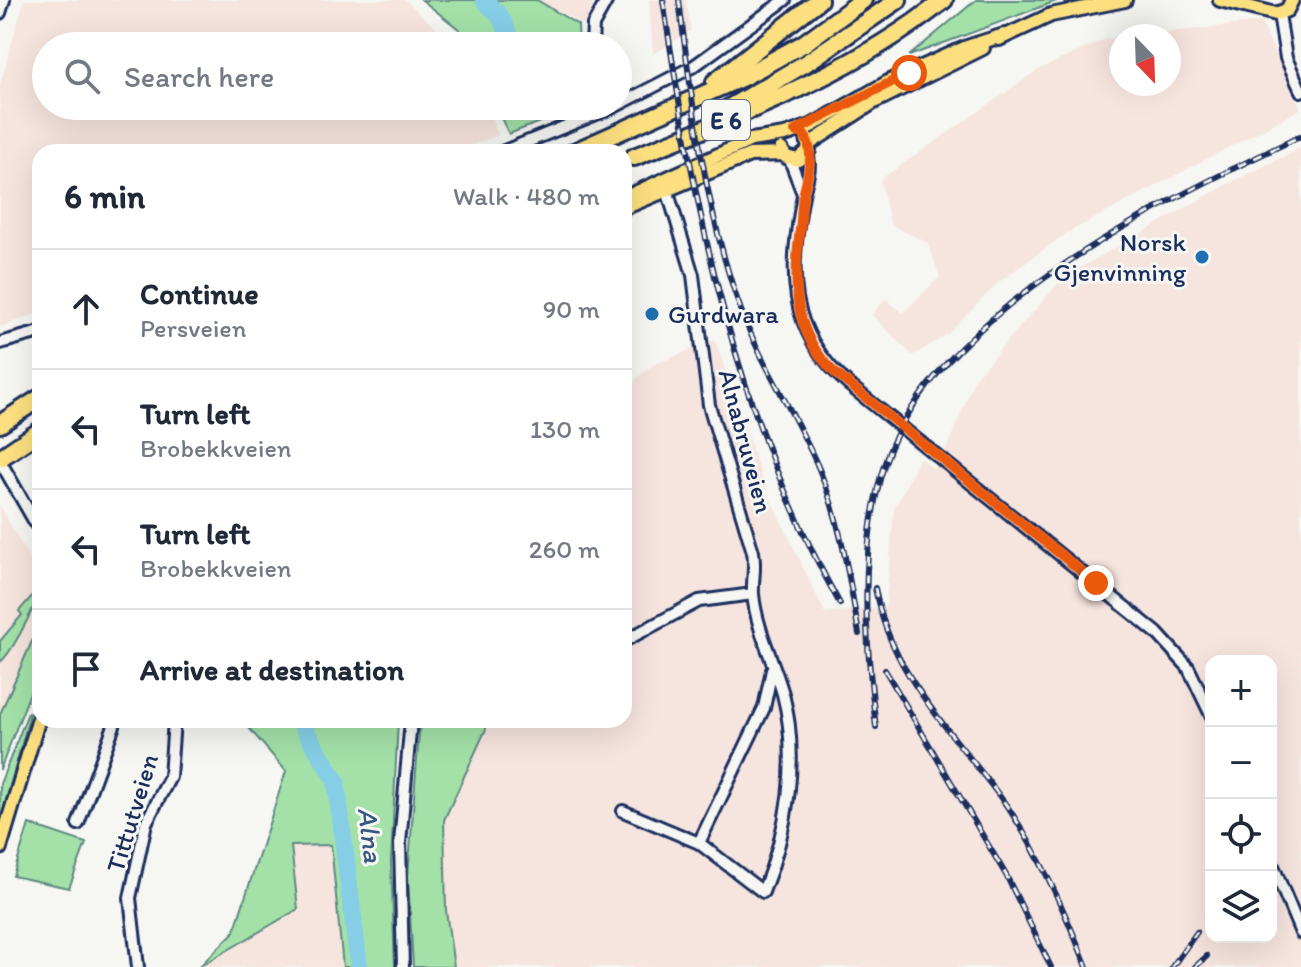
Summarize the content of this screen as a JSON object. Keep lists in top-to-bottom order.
{
  "streets": {
    "highway": ["E 6"],
    "street": ["Alnabruveien", "Tittutveien"]
  },
  "water": ["Alna"],
  "places": ["Norsk Gjenvinning", "Gurdwara"],
  "north": "bottom right",
  "page": {
    "search": "Search here",
    "heading": ["6 min", "Walk · 480 m"],
    "list": [
      ["Continue", "Persveien", "90 m"],
      ["Turn left", "Brobekkveien", "130 m"],
      ["Turn left", "Brobekkveien", "260 m"],
      "Arrive at destination"
    ],
    "map_buttons": ["+", "−"]
  }
}
